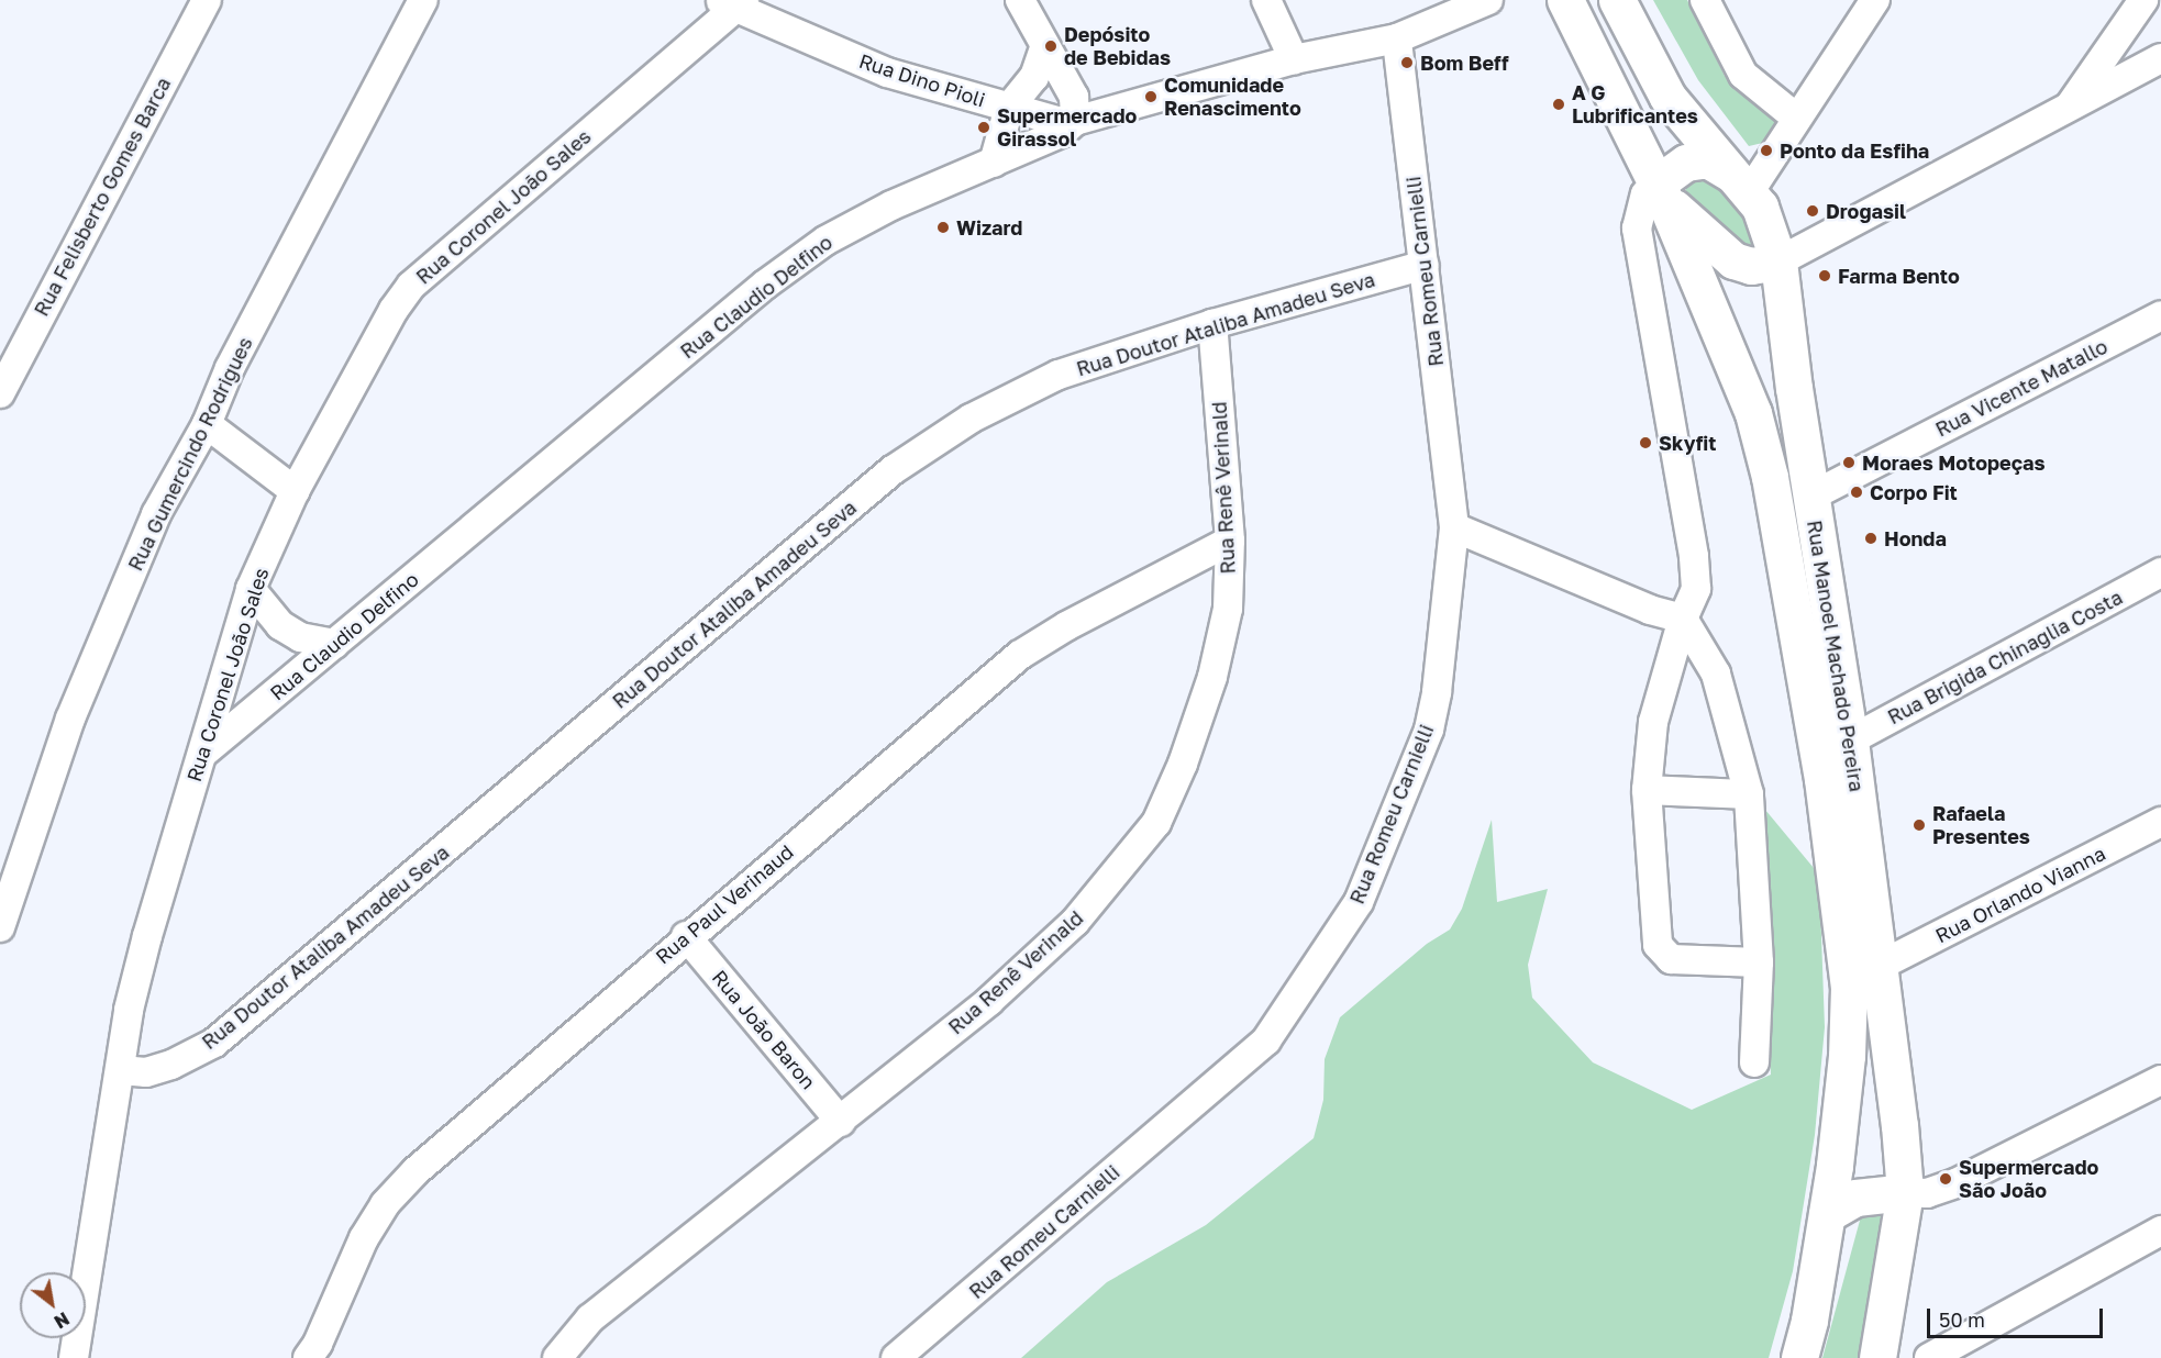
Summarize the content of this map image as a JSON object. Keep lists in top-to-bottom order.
{
  "streets": {
    "main road": ["Rua Manoel Machado Pereira"],
    "street": [
      "Rua Dino Pioli",
      "Rua Felisberto Gomes Barca",
      "Rua Coronel João Sales",
      "Rua Romeu Carnielli",
      "Rua Claudio Delfino",
      "Rua Doutor Ataliba Amadeu Seva",
      "Rua Vicente Matallo",
      "Rua Gumercindo Rodrigues",
      "Rua Renê Verinald",
      "Rua Brigida Chinaglia Costa",
      "Rua Orlando Vianna",
      "Rua Paul Verinaud",
      "Rua João Baron"
    ]
  },
  "crossings": [
    ["Rua Dino Pioli", "Rua Coronel João Sales"],
    ["Rua Dino Pioli", "Rua Claudio Delfino"],
    ["Rua Coronel João Sales", "Rua Claudio Delfino"],
    ["Rua Coronel João Sales", "Rua Doutor Ataliba Amadeu Seva"],
    ["Rua Romeu Carnielli", "Rua Claudio Delfino"],
    ["Rua Romeu Carnielli", "Rua Doutor Ataliba Amadeu Seva"],
    ["Rua Doutor Ataliba Amadeu Seva", "Rua Renê Verinald"],
    ["Rua Vicente Matallo", "Rua Manoel Machado Pereira"],
    ["Rua Renê Verinald", "Rua Paul Verinaud"],
    ["Rua Renê Verinald", "Rua João Baron"],
    ["Rua Manoel Machado Pereira", "Rua Brigida Chinaglia Costa"],
    ["Rua Manoel Machado Pereira", "Rua Orlando Vianna"],
    ["Rua Paul Verinaud", "Rua João Baron"]
  ],
  "places": [
    "Depósito de Bebidas",
    "Bom Beff",
    "Comunidade Renascimento",
    "A G Lubrificantes",
    "Supermercado Girassol",
    "Ponto da Esfiha",
    "Drogasil",
    "Wizard",
    "Farma Bento",
    "Skyfit",
    "Moraes Motopeças",
    "Corpo Fit",
    "Honda",
    "Rafaela Presentes",
    "Supermercado São João"
  ],
  "scale_bar": "50 m",
  "north": "bottom right"
}
